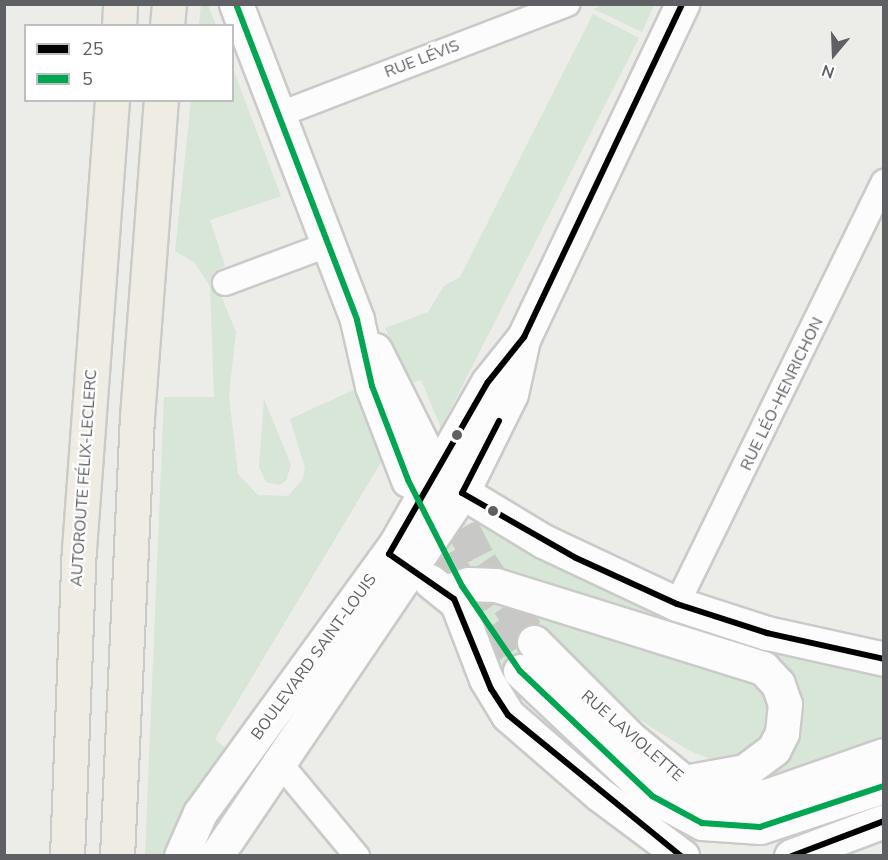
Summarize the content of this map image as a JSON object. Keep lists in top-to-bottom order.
{
  "streets": {
    "highway": ["AUTOROUTE FÉLIX-LECLERC"],
    "street": [
      "RUE LÉVIS",
      "RUE LÉO-HENRICHON",
      "BOULEVARD SAINT-LOUIS",
      "RUE LAVIOLETTE"
    ]
  },
  "lines": ["transit line 25", "transit line 5"],
  "legend": ["25", "5"],
  "north": "bottom"
}
